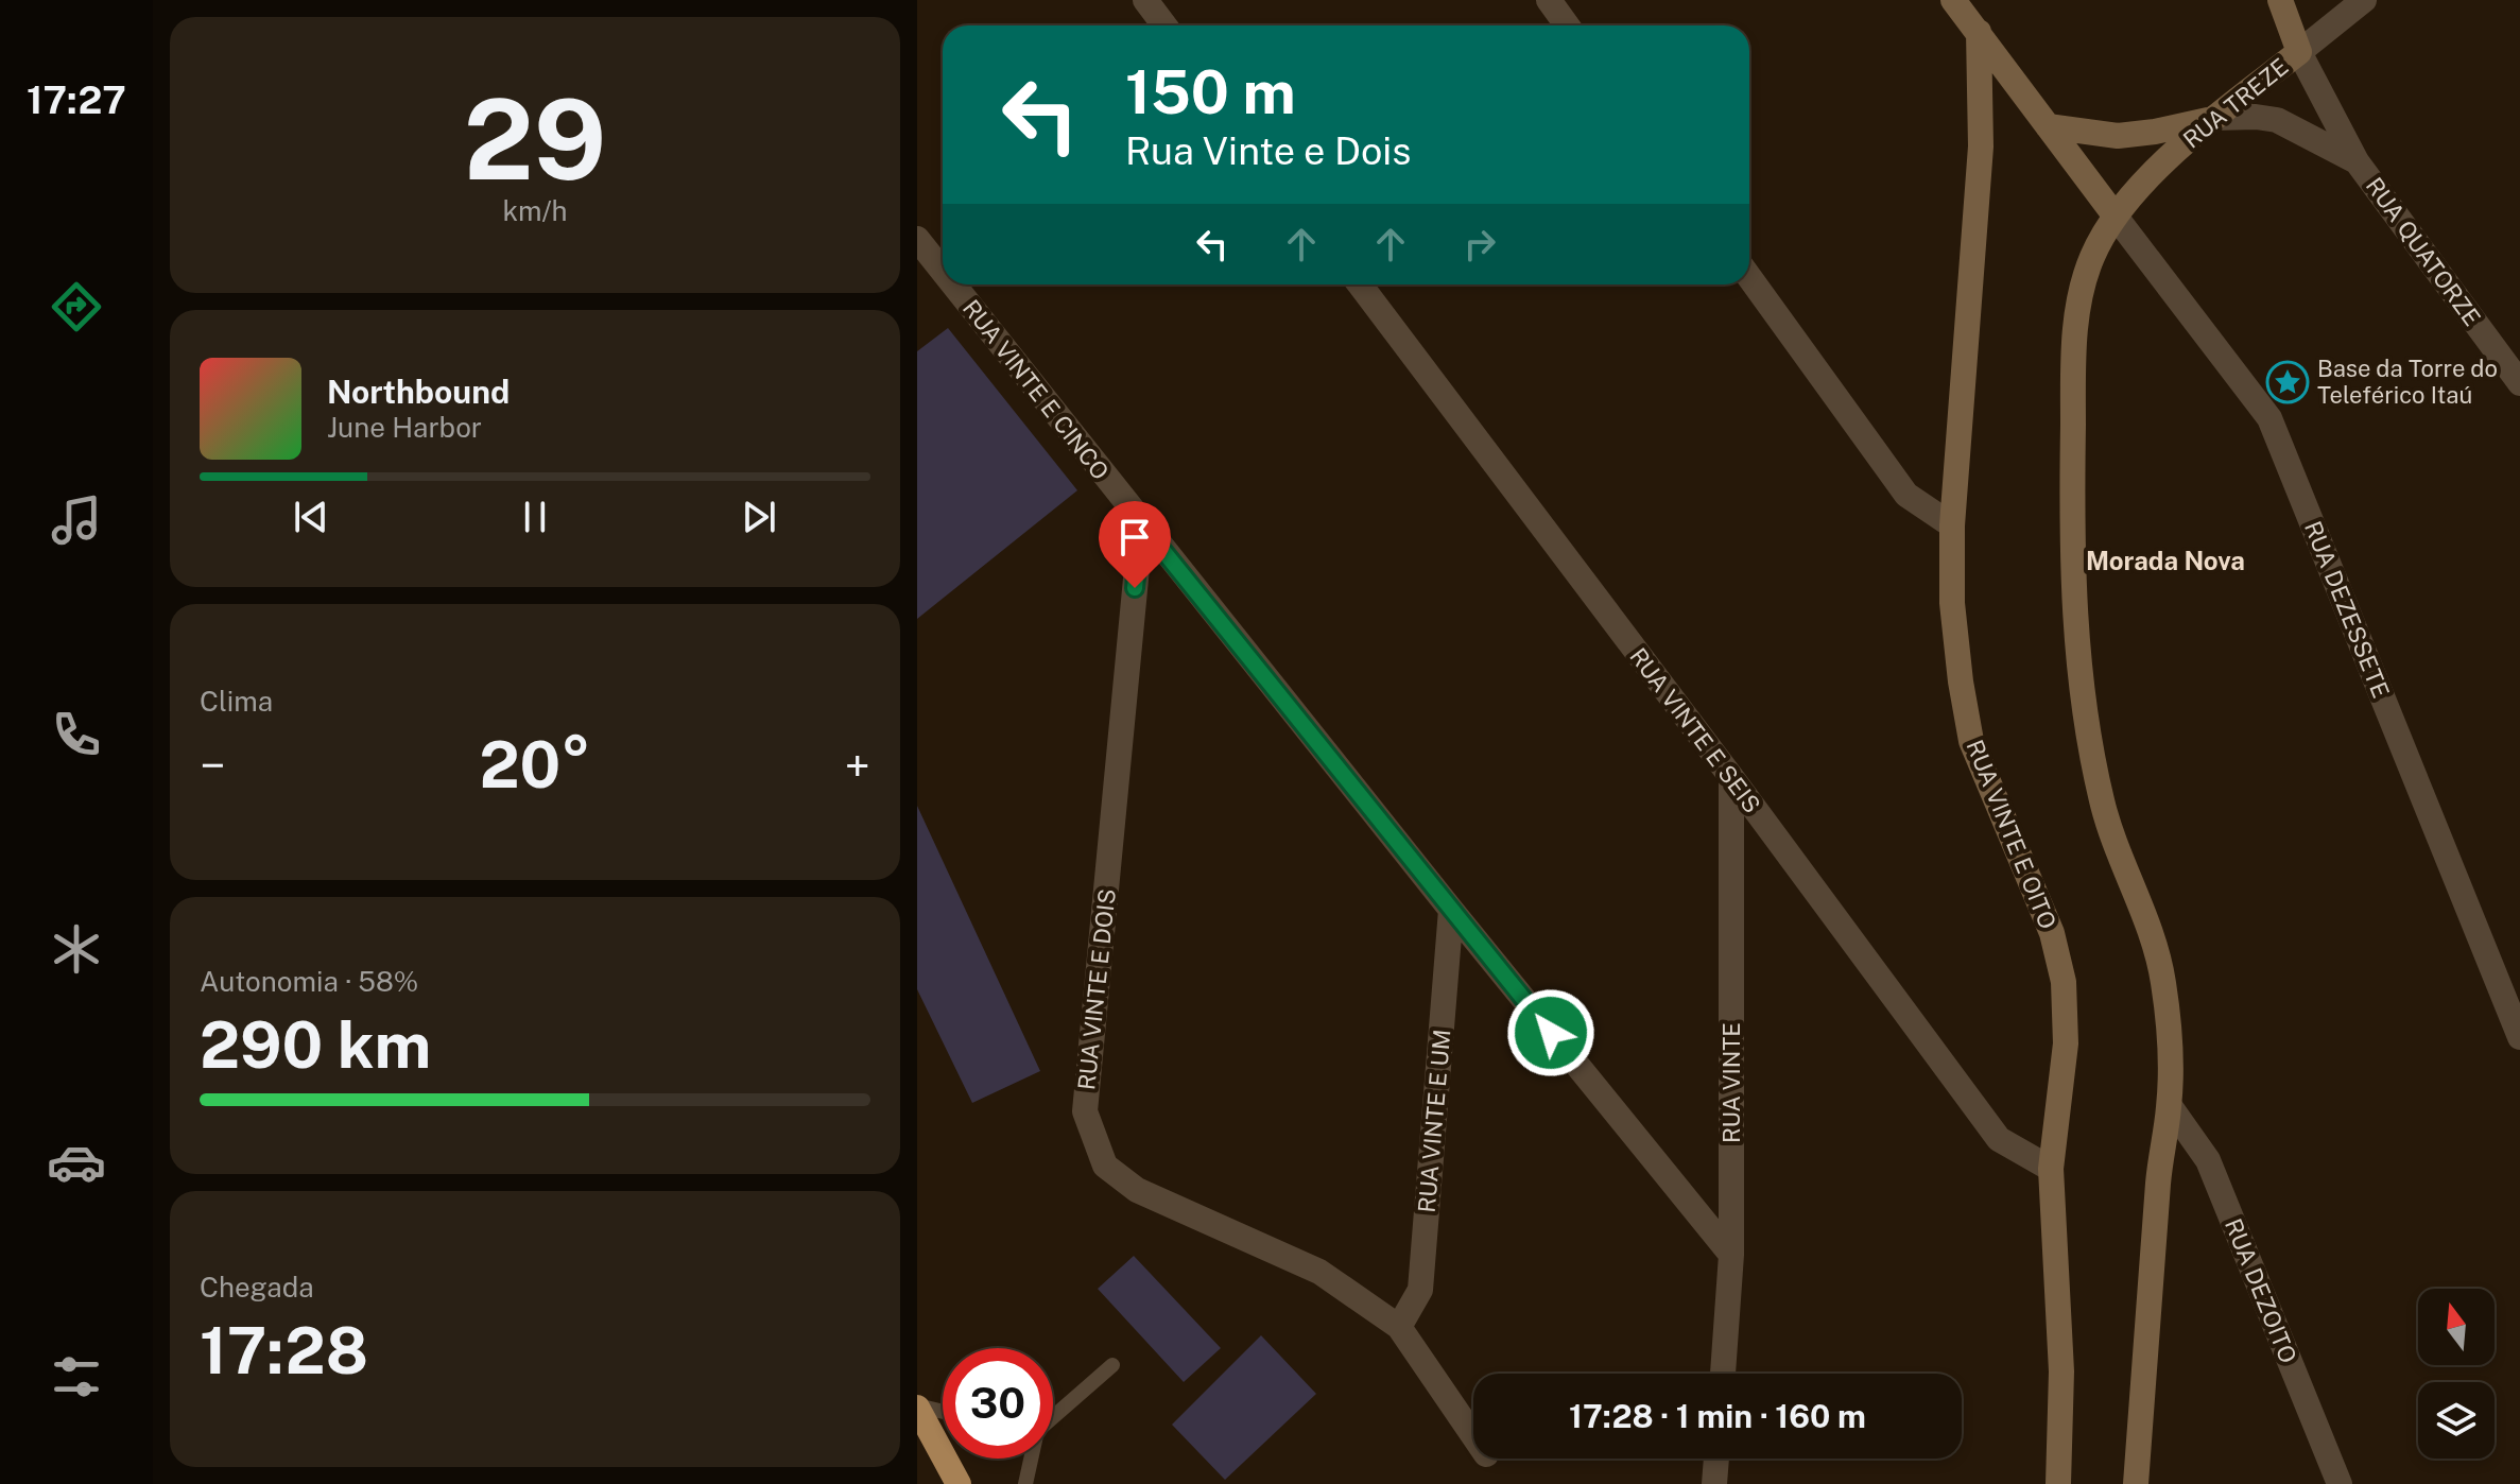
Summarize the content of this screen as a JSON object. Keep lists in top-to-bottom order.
{
  "streets": {
    "main road": ["RUA TREZE", "RUA QUATORZE", "RUA VINTE E OITO"],
    "street": [
      "RUA VINTE E CINCO",
      "RUA DEZESSETE",
      "RUA VINTE E SEIS",
      "RUA VINTE E DOIS",
      "RUA VINTE",
      "RUA VINTE E UM",
      "RUA DEZOITO"
    ]
  },
  "crossings": [
    ["RUA TREZE", "RUA QUATORZE"],
    ["RUA TREZE", "RUA DEZESSETE"],
    ["RUA VINTE E CINCO", "RUA VINTE E DOIS"],
    ["RUA VINTE E CINCO", "RUA VINTE"],
    ["RUA VINTE E CINCO", "RUA VINTE E UM"],
    ["RUA VINTE E SEIS", "RUA VINTE E OITO"],
    ["RUA VINTE E SEIS", "RUA VINTE"],
    ["RUA VINTE E DOIS", "RUA VINTE E UM"]
  ],
  "districts": ["Morada Nova"],
  "places": {
    "place": ["Base da Torre do Teleférico Itaú"]
  },
  "north": "top",
  "page": {
    "tabs": "17:27",
    "tile": [
      ["29", "km/h"],
      "Clima",
      ["Autonomia · 58%", "290 km"],
      ["Chegada", "17:28"]
    ],
    "turn": ["150 m", "Rua Vinte e Dois"],
    "song": ["Northbound", "June Harbor"],
    "heat": ["−", "20°", "+"],
    "limit": "30",
    "trip": "17:28 · 1 min · 160 m"
  }
}
